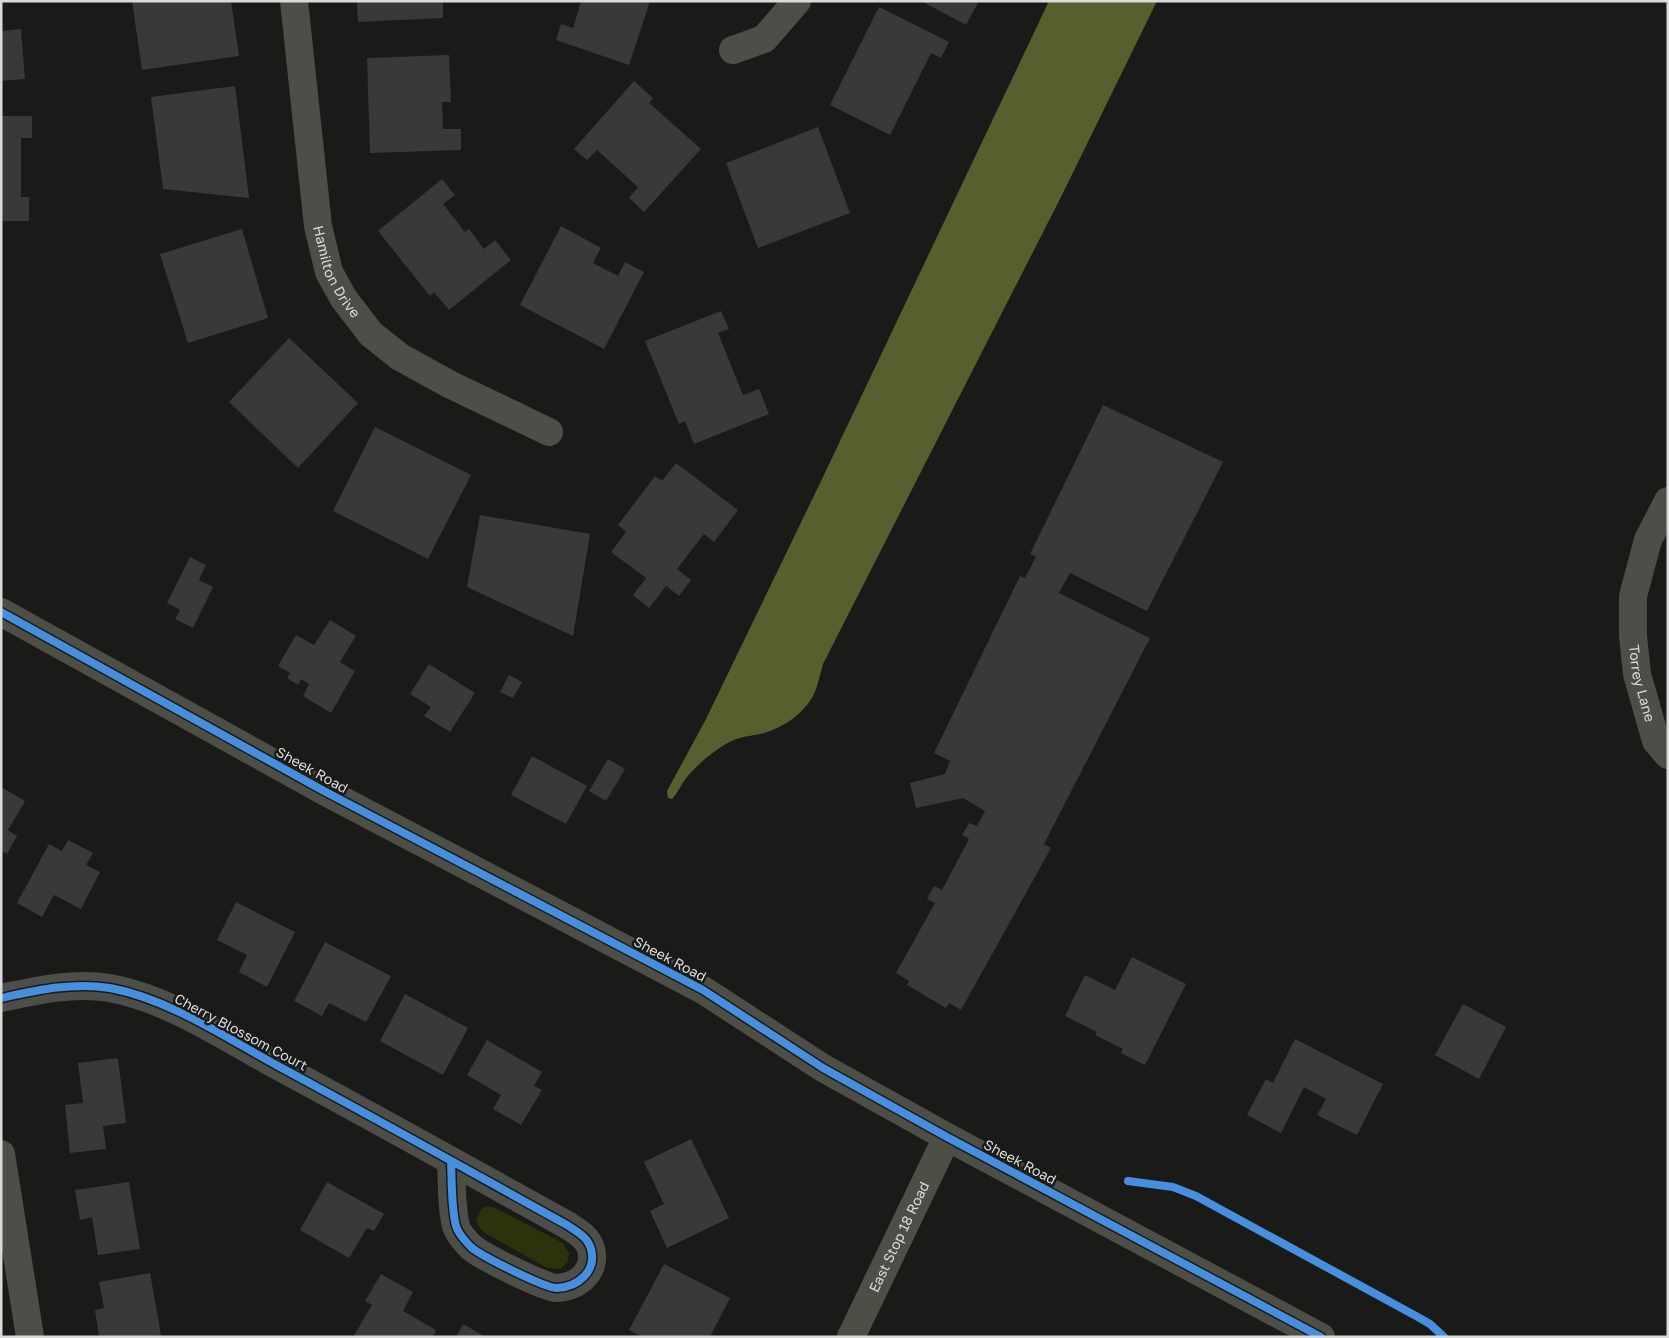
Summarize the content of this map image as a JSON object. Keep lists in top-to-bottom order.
{
  "streets": {
    "street": [
      "Hamilton Drive",
      "Torrey Lane",
      "Sheek Road",
      "Cherry Blossom Court",
      "East Stop 18 Road"
    ]
  },
  "crossings": [
    ["Sheek Road", "East Stop 18 Road"]
  ]
}
